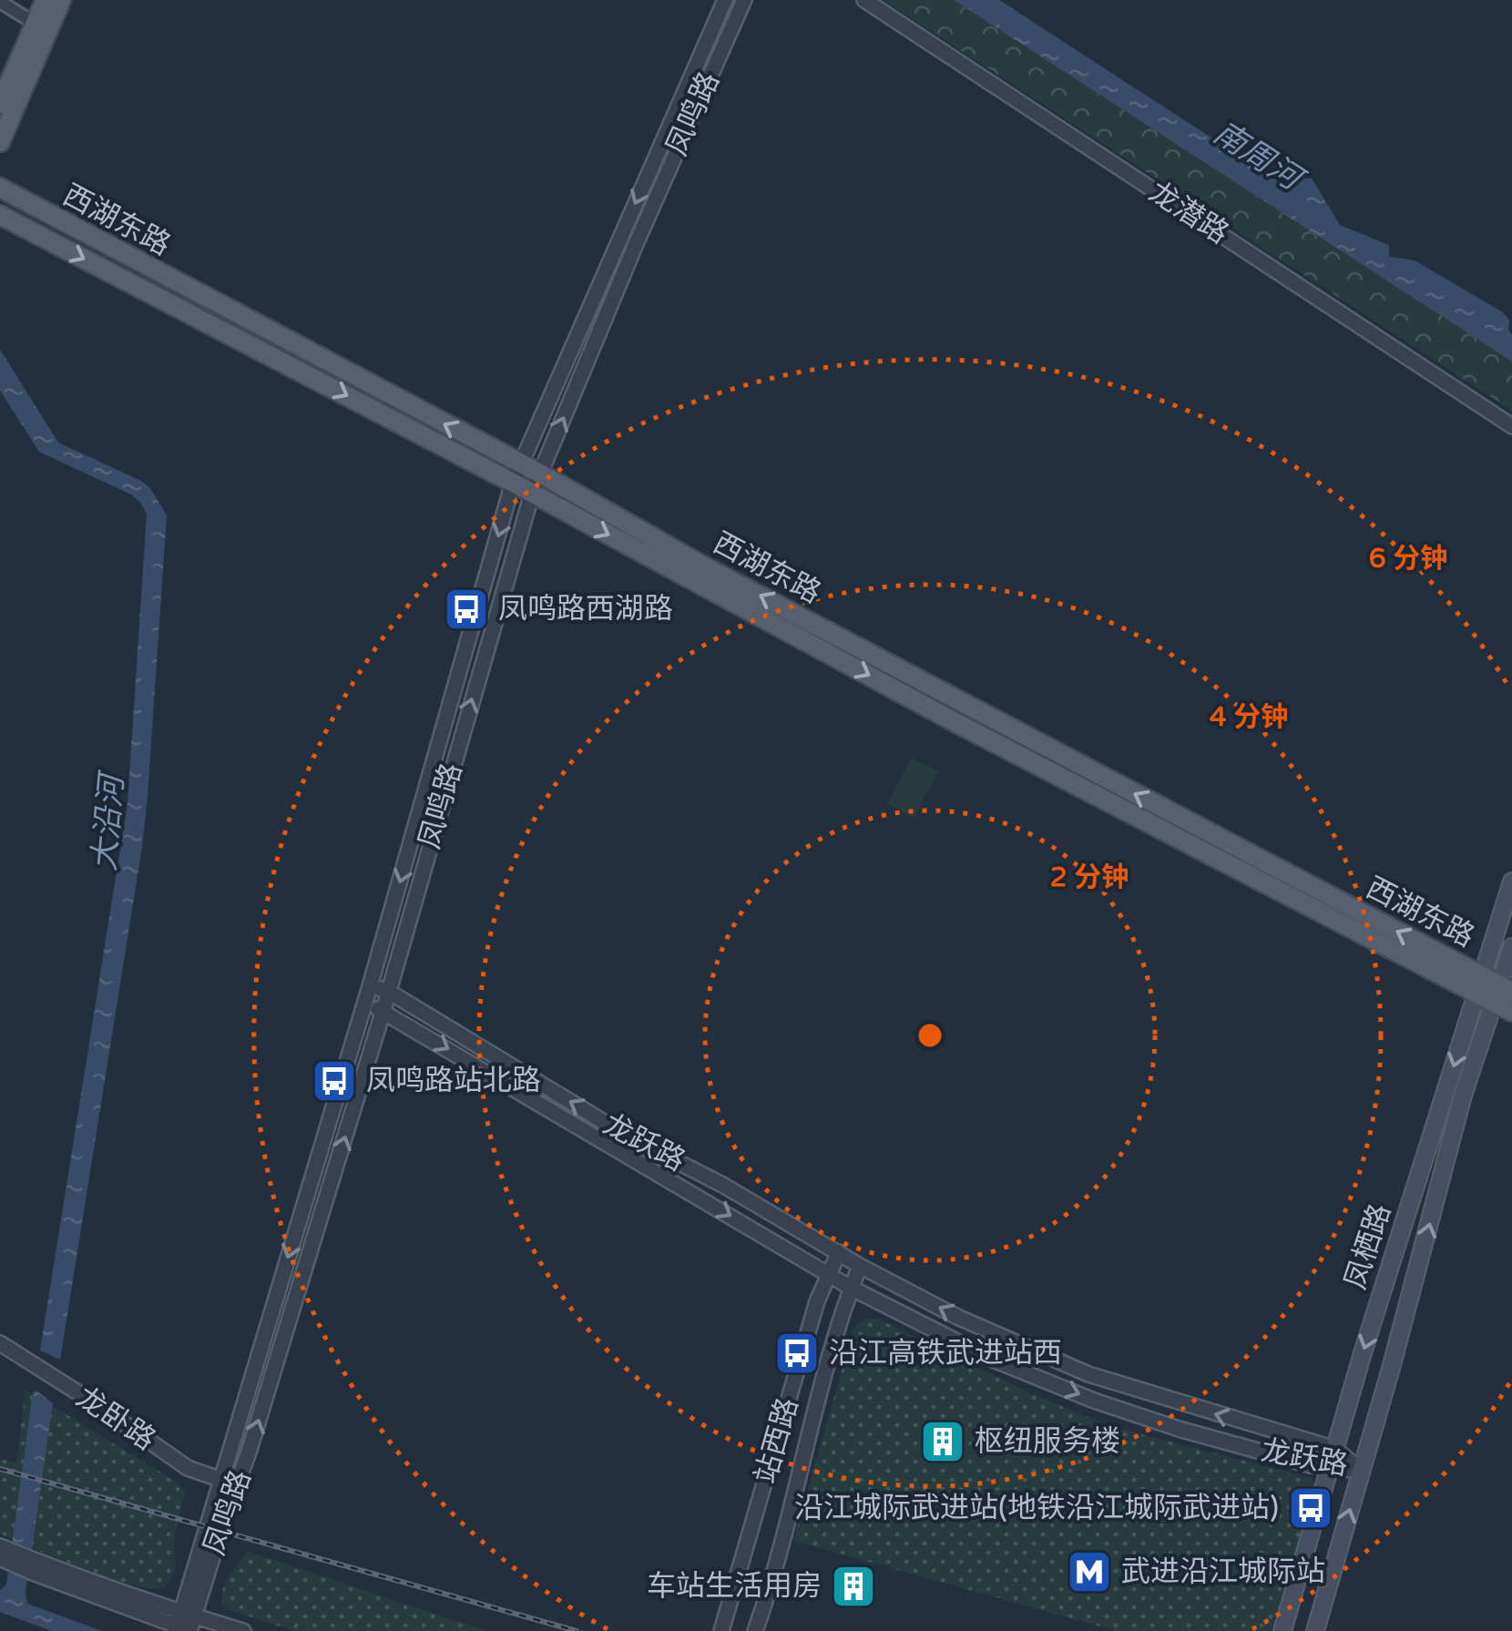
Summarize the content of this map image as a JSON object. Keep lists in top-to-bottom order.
{
  "streets": {
    "main road": ["西湖东路", "凤栖路"],
    "street": [
      "凤鸣路",
      "龙潜路",
      "龙跃路",
      "龙卧路",
      "站西路"
    ]
  },
  "crossings": [
    ["凤鸣路", "西湖东路"],
    ["凤鸣路", "龙跃路"],
    ["凤鸣路", "龙卧路"],
    ["西湖东路", "凤栖路"],
    ["龙跃路", "凤栖路"],
    ["龙跃路", "站西路"]
  ],
  "water": ["南周河", "大沿河"],
  "places": {
    "bus stop": [
      "凤鸣路西湖路",
      "凤鸣路站北路",
      "沿江高铁武进站西",
      "沿江城际武进站(地铁沿江城际武进站)"
    ],
    "building": ["枢纽服务楼", "车站生活用房"],
    "metro station": ["武进沿江城际站"]
  },
  "rings": ["6 分钟", "4 分钟", "2 分钟"]
}
